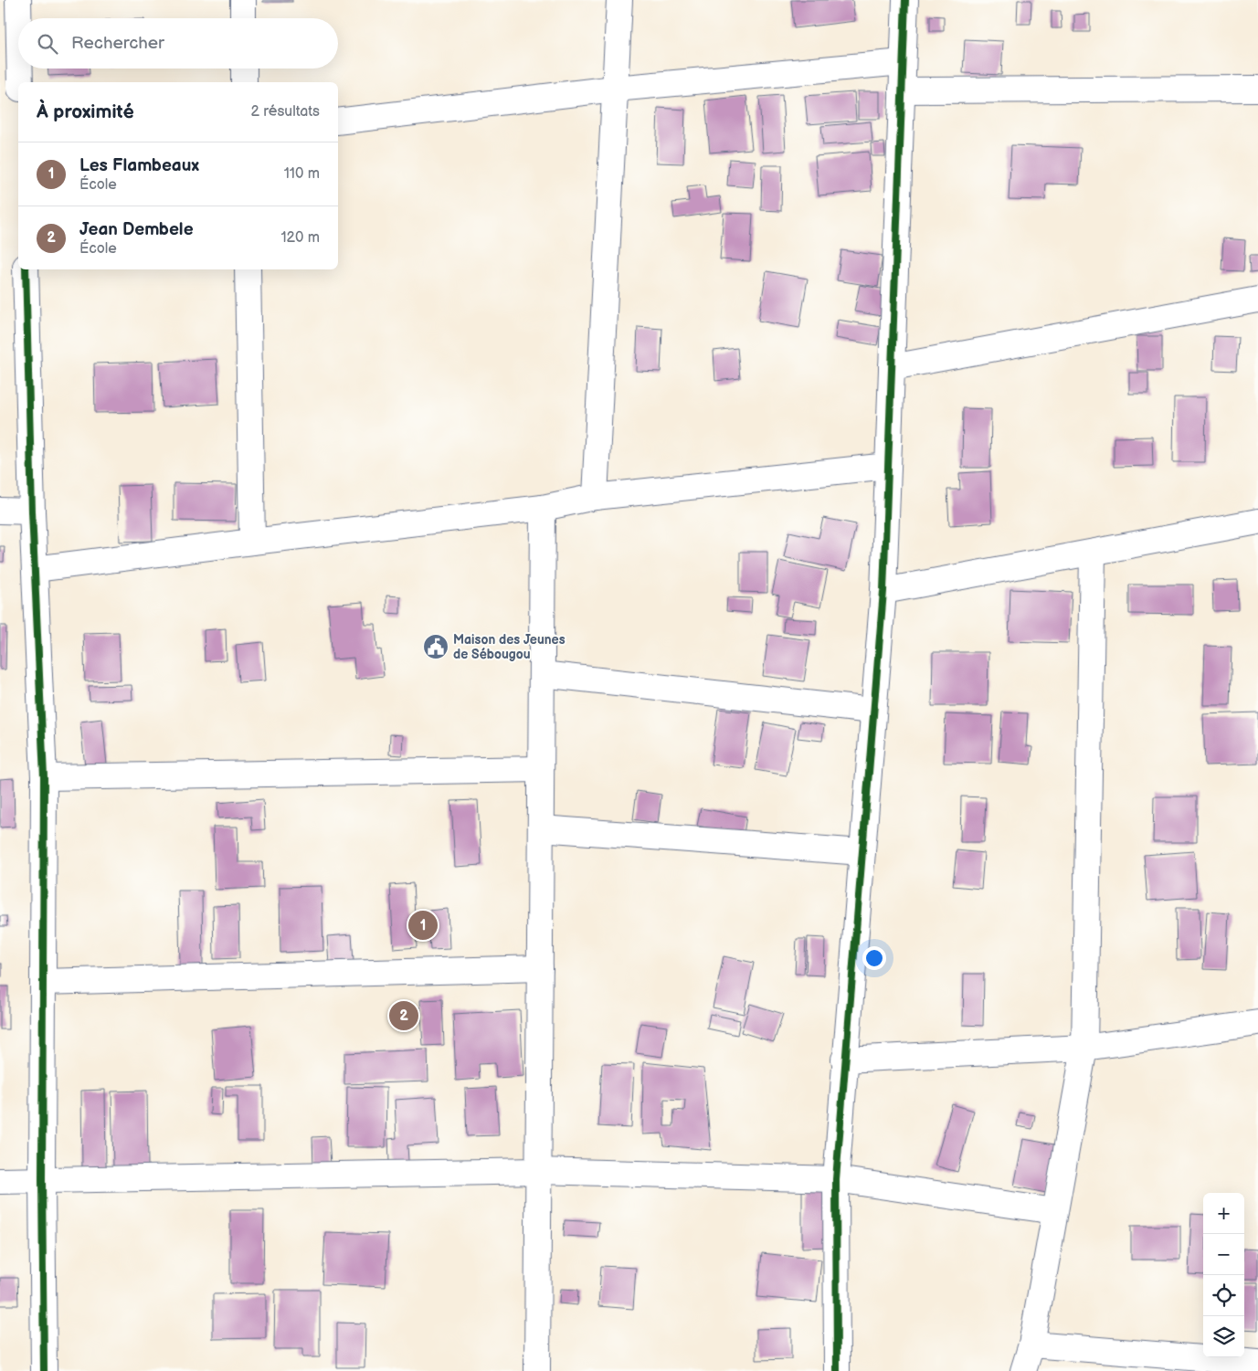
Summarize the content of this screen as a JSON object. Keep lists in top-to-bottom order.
{
  "places": {
    "public building": ["Maison des Jeunes de Sébougou"]
  },
  "page": {
    "search": "Rechercher",
    "heading": ["À proximité", "2 résultats"],
    "list": [
      {
        "mark": "1",
        "name": "Les Flambeaux",
        "note": "École",
        "value": "110 m"
      },
      {
        "mark": "2",
        "name": "Jean Dembele",
        "note": "École",
        "value": "120 m"
      }
    ],
    "pins": ["1", "2"],
    "map_buttons": ["+", "−"]
  }
}
